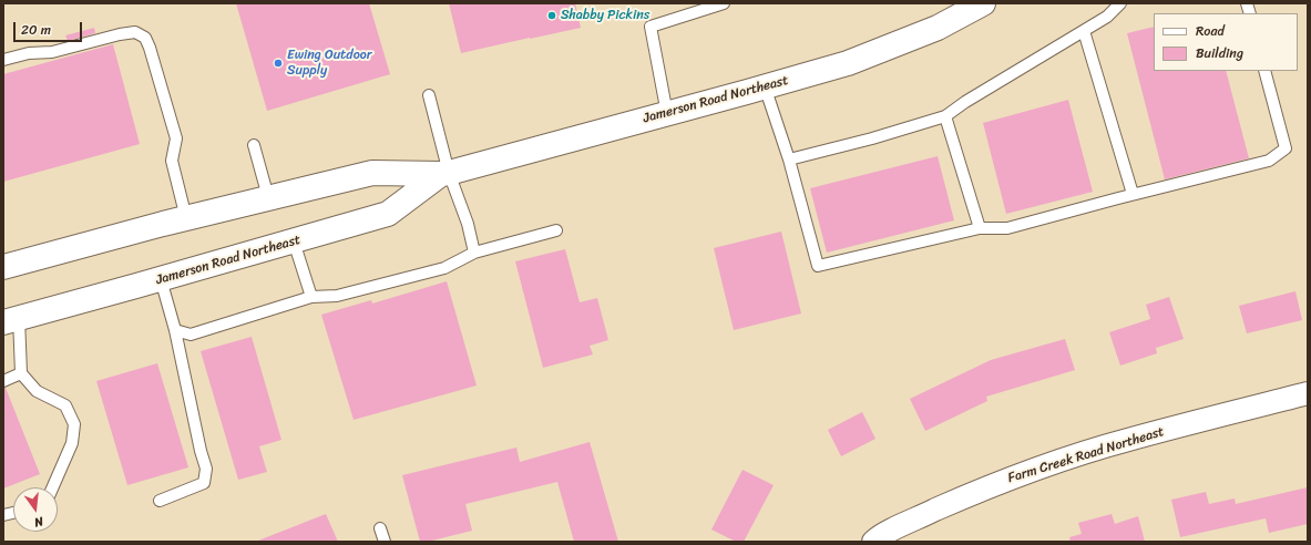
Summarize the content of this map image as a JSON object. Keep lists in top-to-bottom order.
{
  "streets": {
    "street": ["Jamerson Road Northeast", "Farm Creek Road Northeast"]
  },
  "places": ["Shabby Pickins", "Ewing Outdoor Supply"],
  "legend": ["Road", "Building"],
  "scale_bar": "20 m",
  "north": "bottom"
}
